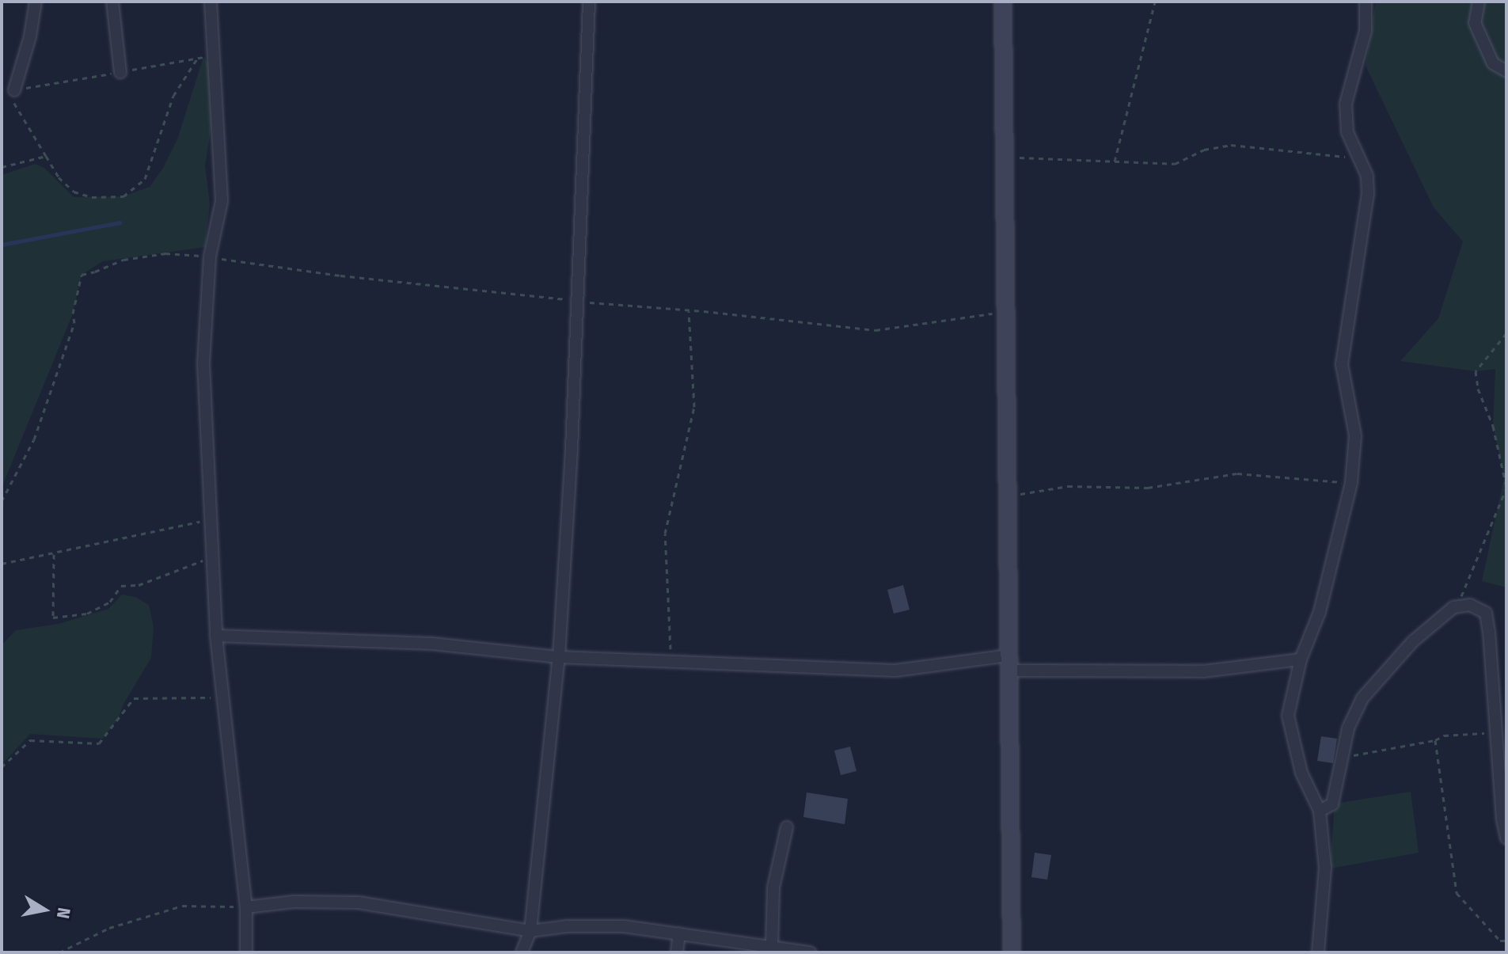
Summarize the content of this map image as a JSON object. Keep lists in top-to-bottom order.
{
  "north": "right"
}
